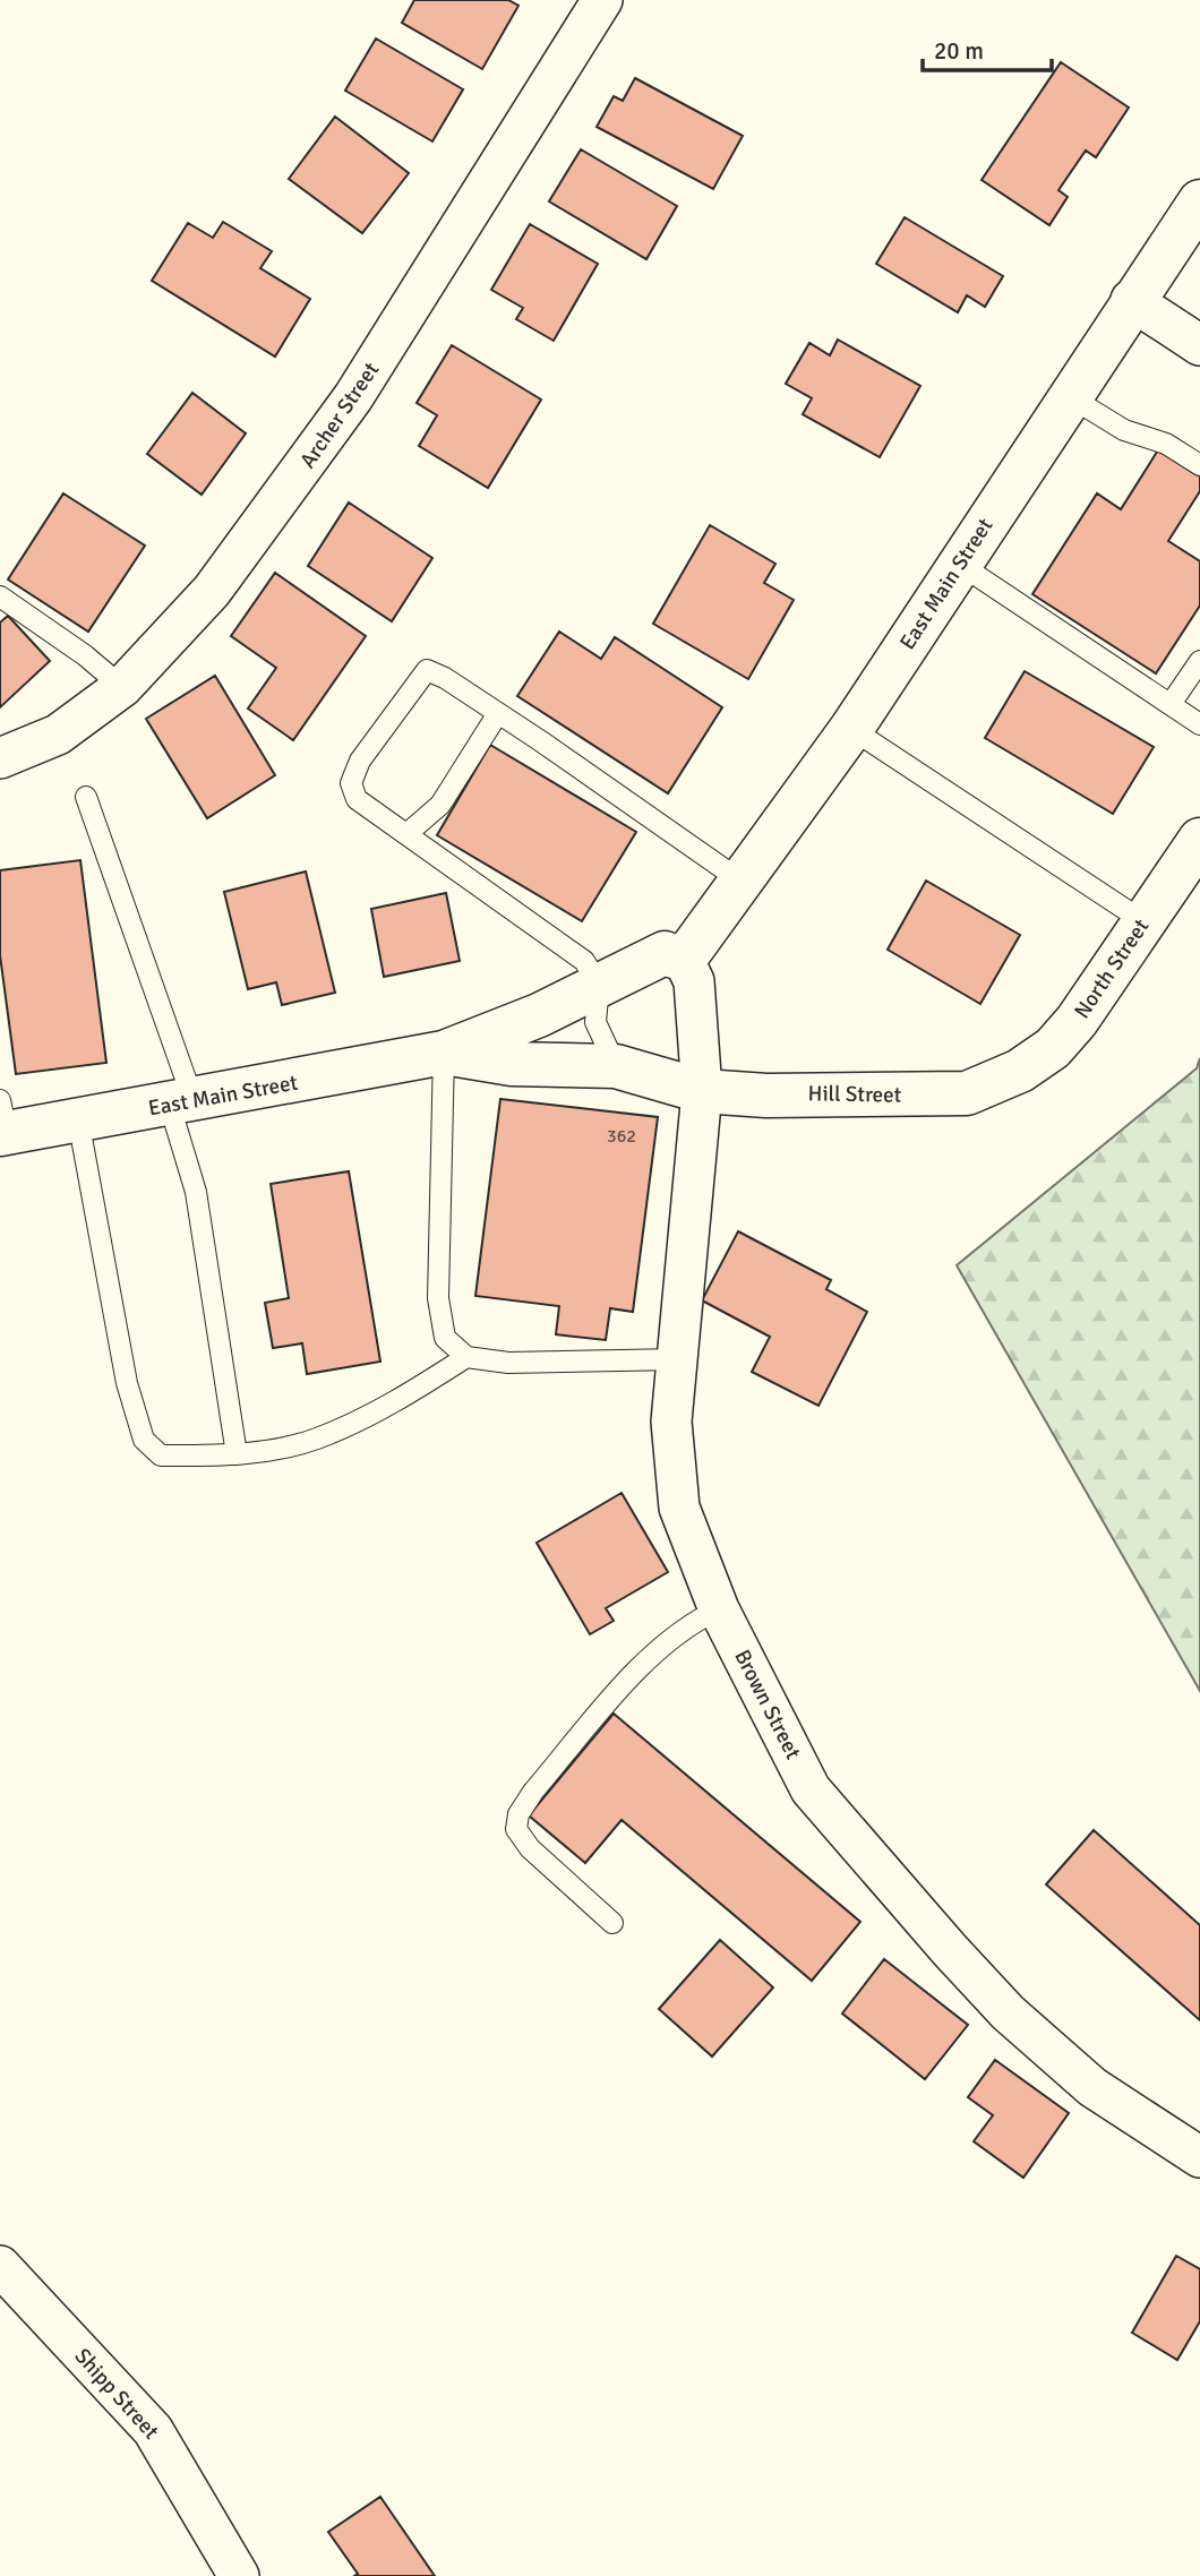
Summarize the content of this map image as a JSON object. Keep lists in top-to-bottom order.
{
  "streets": {
    "main road": ["East Main Street", "North Street", "Hill Street"],
    "street": ["Archer Street", "Brown Street", "Shipp Street"]
  },
  "crossings": [
    ["East Main Street", "Hill Street"],
    ["East Main Street", "Brown Street"],
    ["North Street", "Hill Street"],
    ["Hill Street", "Brown Street"]
  ],
  "house_numbers": ["362"],
  "scale_bar": "20 m"
}
